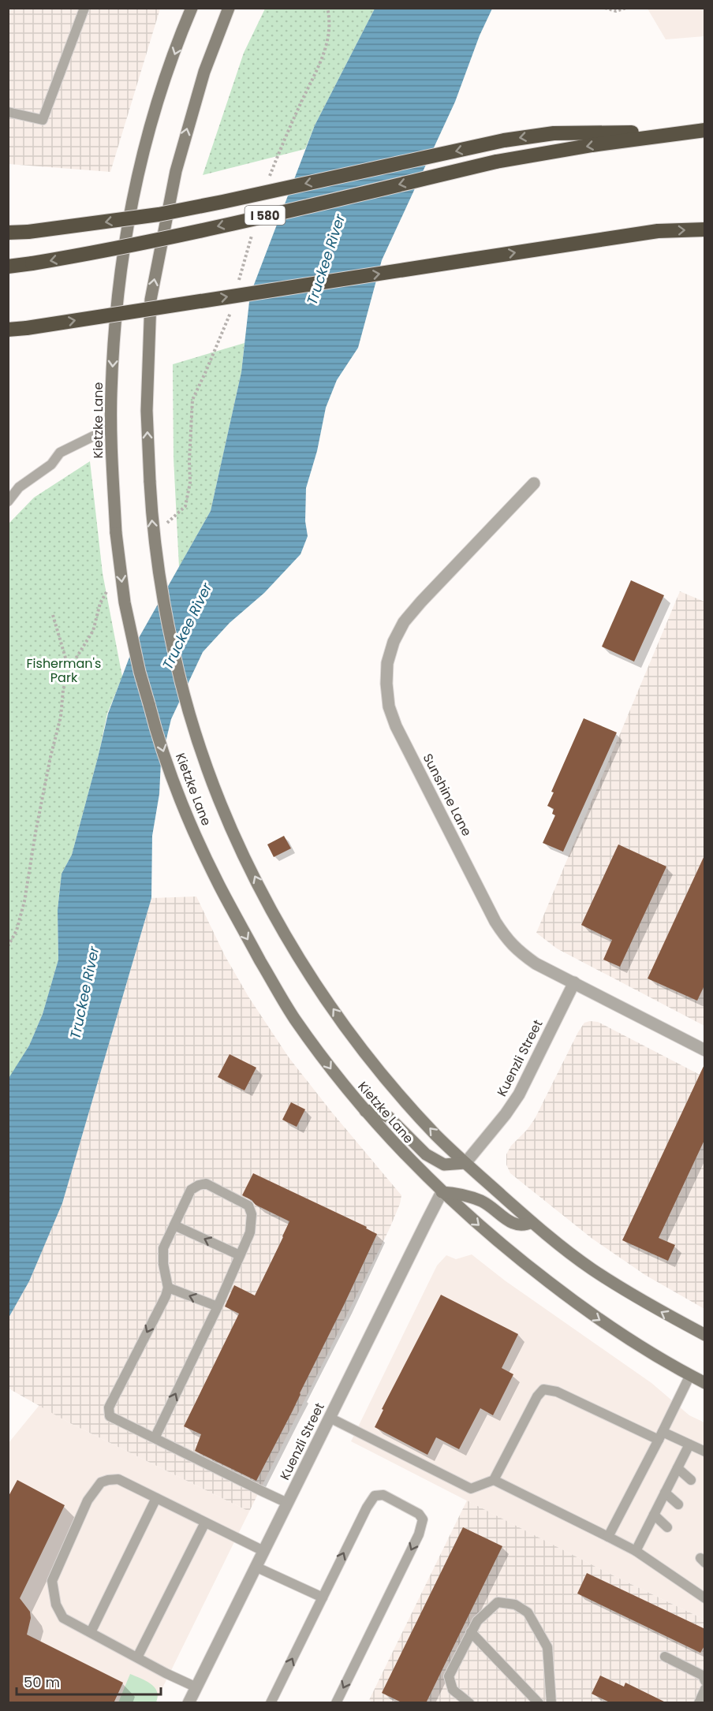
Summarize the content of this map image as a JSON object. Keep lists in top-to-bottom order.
{
  "streets": {
    "highway": ["I 580"],
    "main road": ["Kietzke Lane"],
    "street": ["Sunshine Lane", "Kuenzli Street"]
  },
  "crossings": [
    ["Kietzke Lane", "Kuenzli Street"],
    ["Sunshine Lane", "Kuenzli Street"]
  ],
  "water": ["Truckee River"],
  "parks": ["Fisherman's Park"],
  "scale_bar": "50 m"
}
